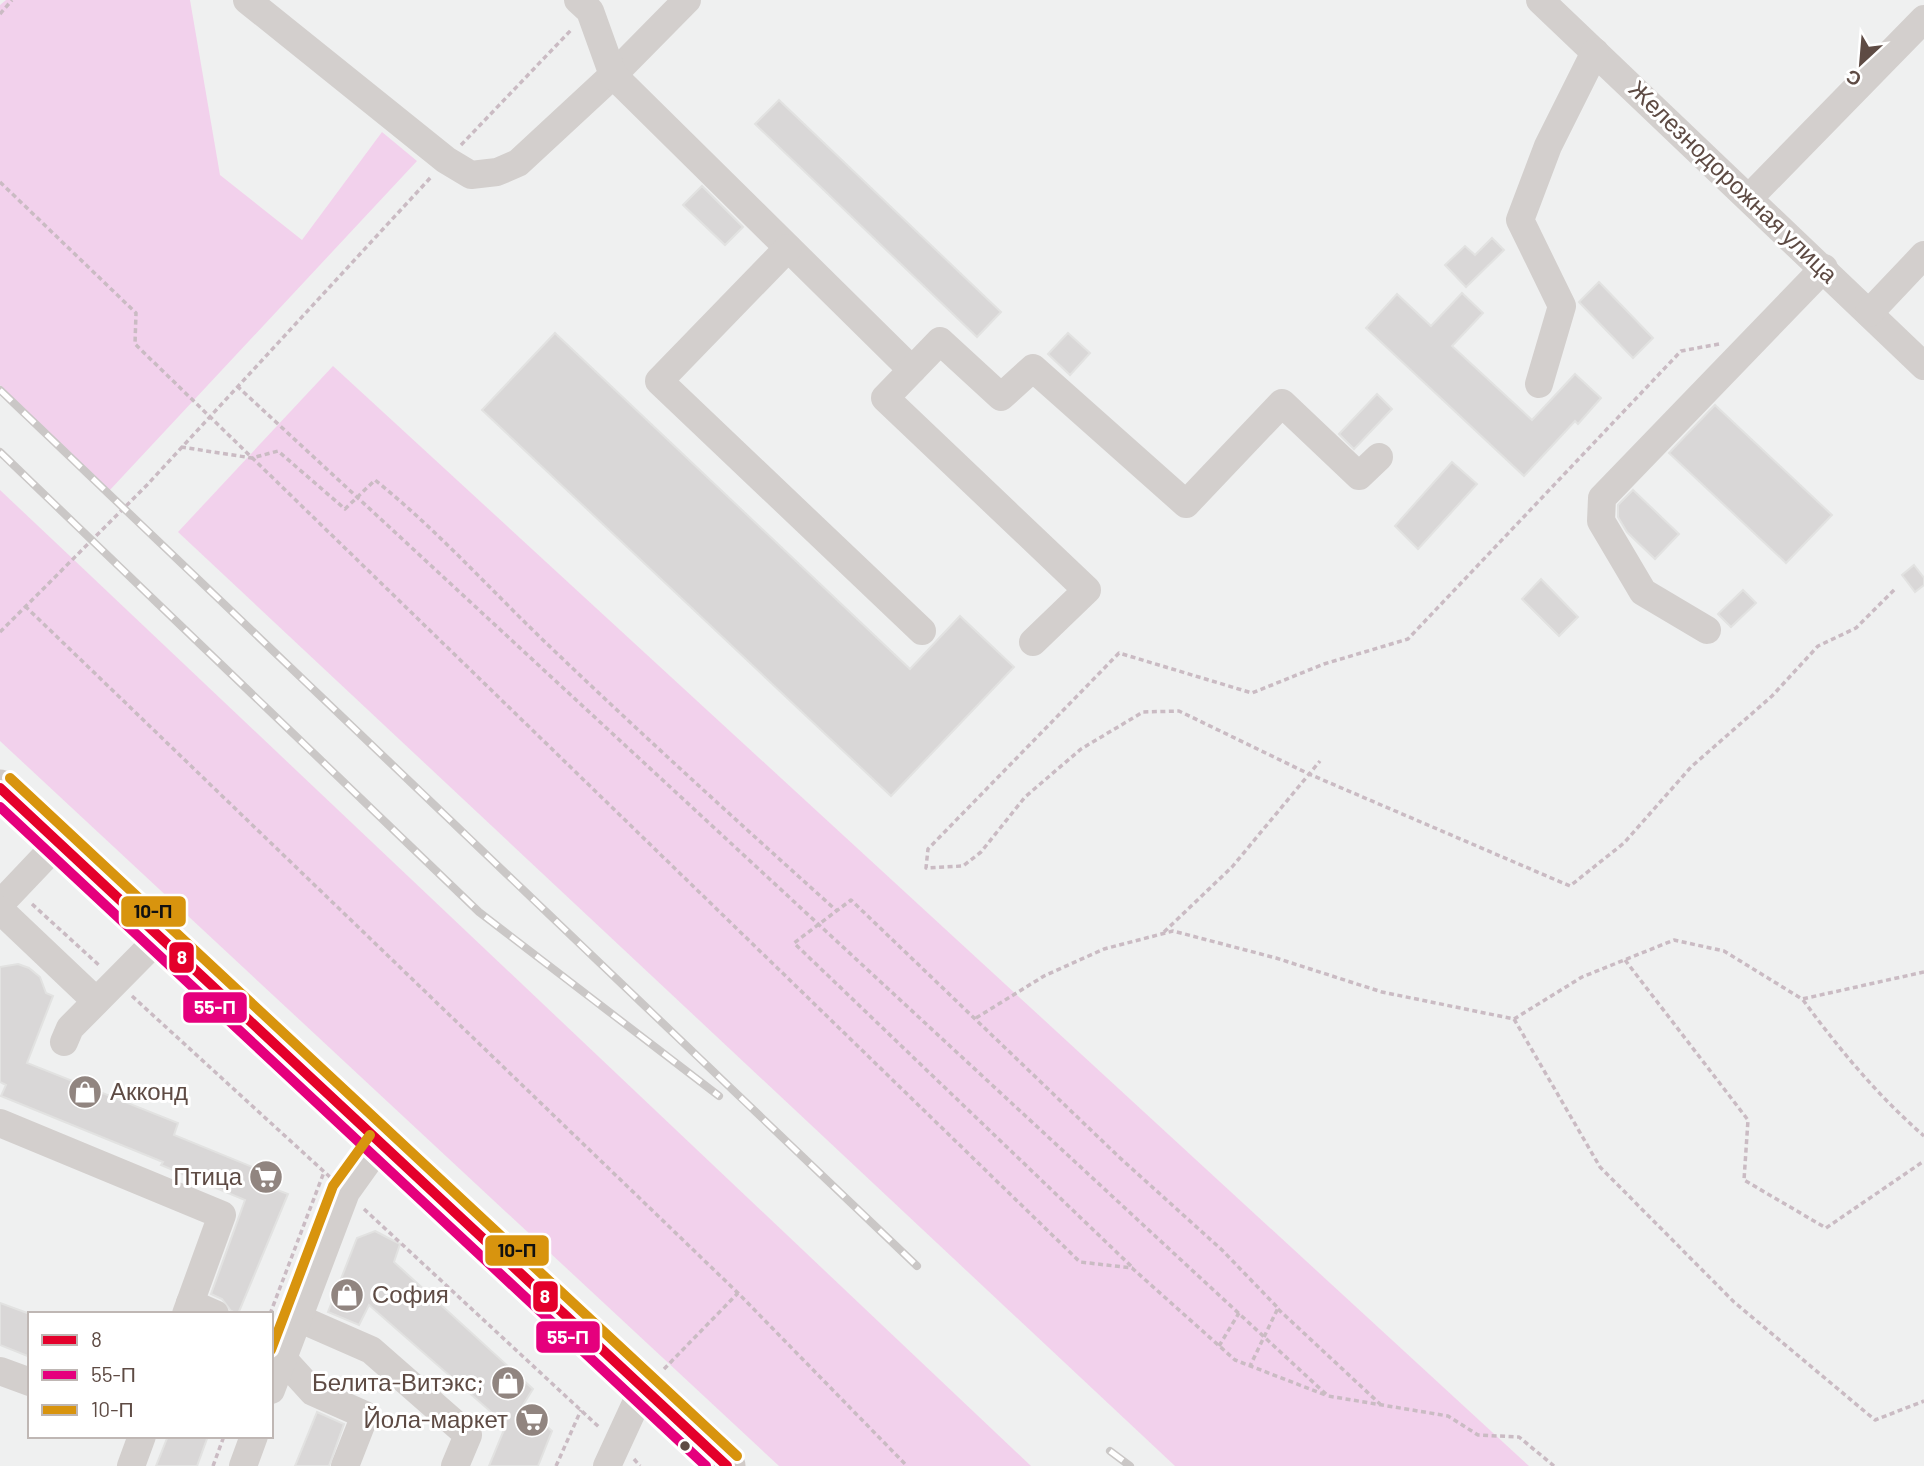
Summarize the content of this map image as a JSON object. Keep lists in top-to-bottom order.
{
  "streets": {
    "street": ["Железнодорожная улица"]
  },
  "places": {
    "shop": ["Акконд", "София", "Белита-Витэкс;"],
    "supermarket": ["Птица", "Йола-маркет"]
  },
  "lines": ["transit line 10-П", "transit line 8", "transit line 55-П"],
  "legend": ["8", "55-П", "10-П"],
  "north": "bottom left"
}
